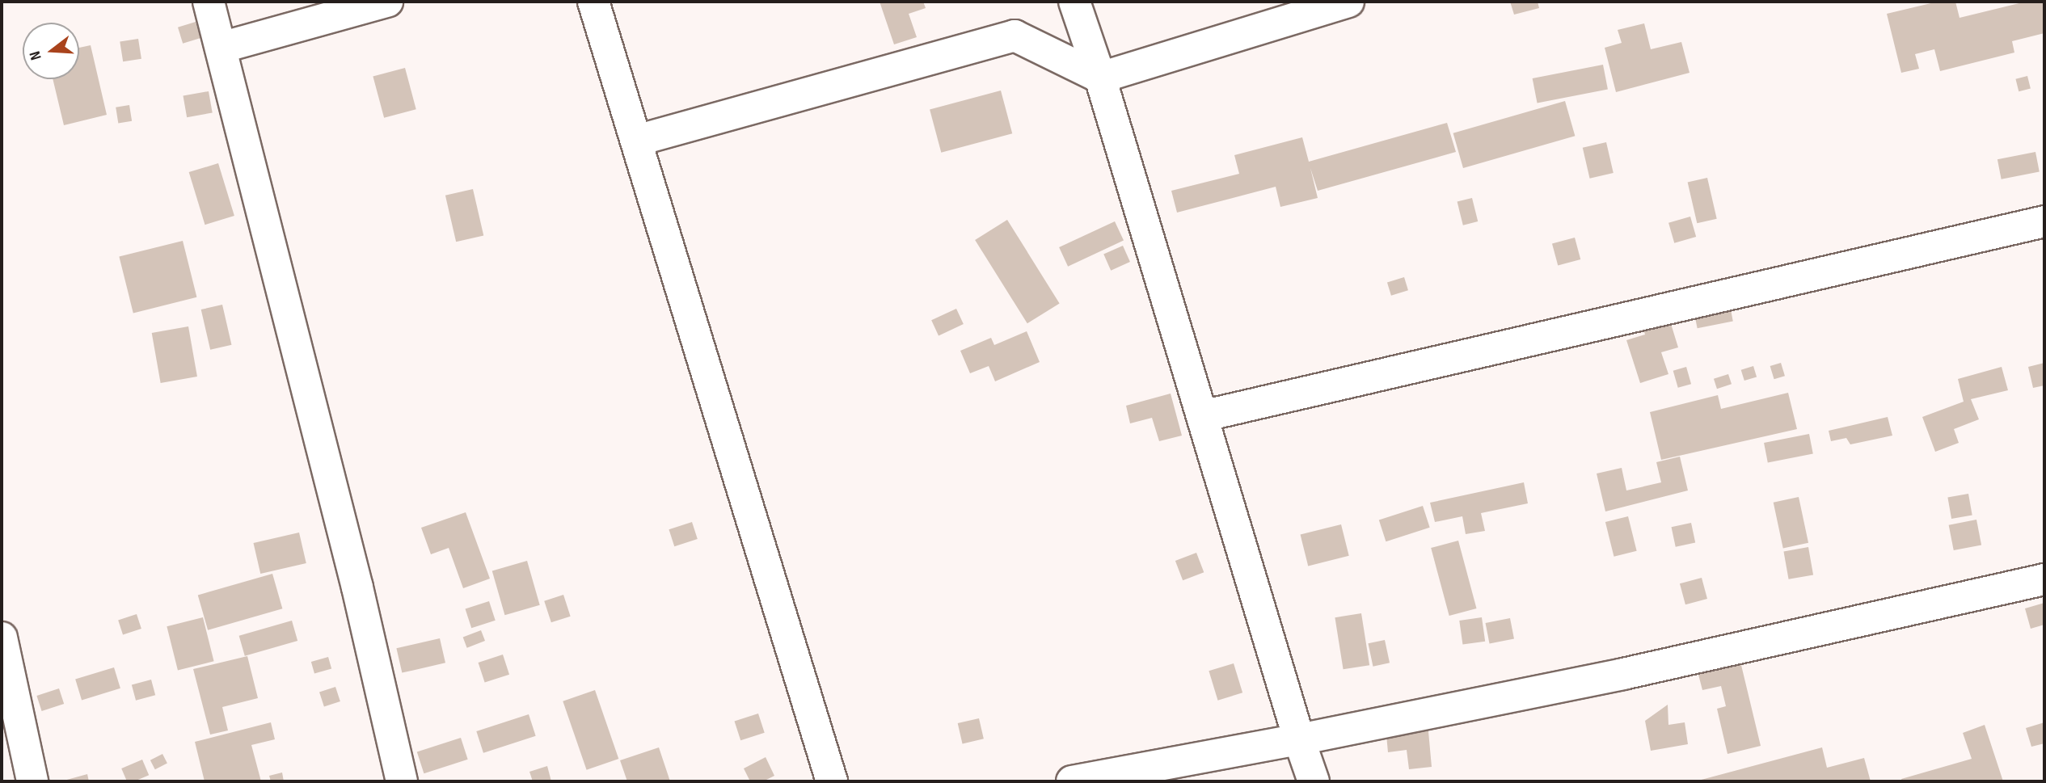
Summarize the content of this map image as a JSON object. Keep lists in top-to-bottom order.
{
  "north": "left"
}
